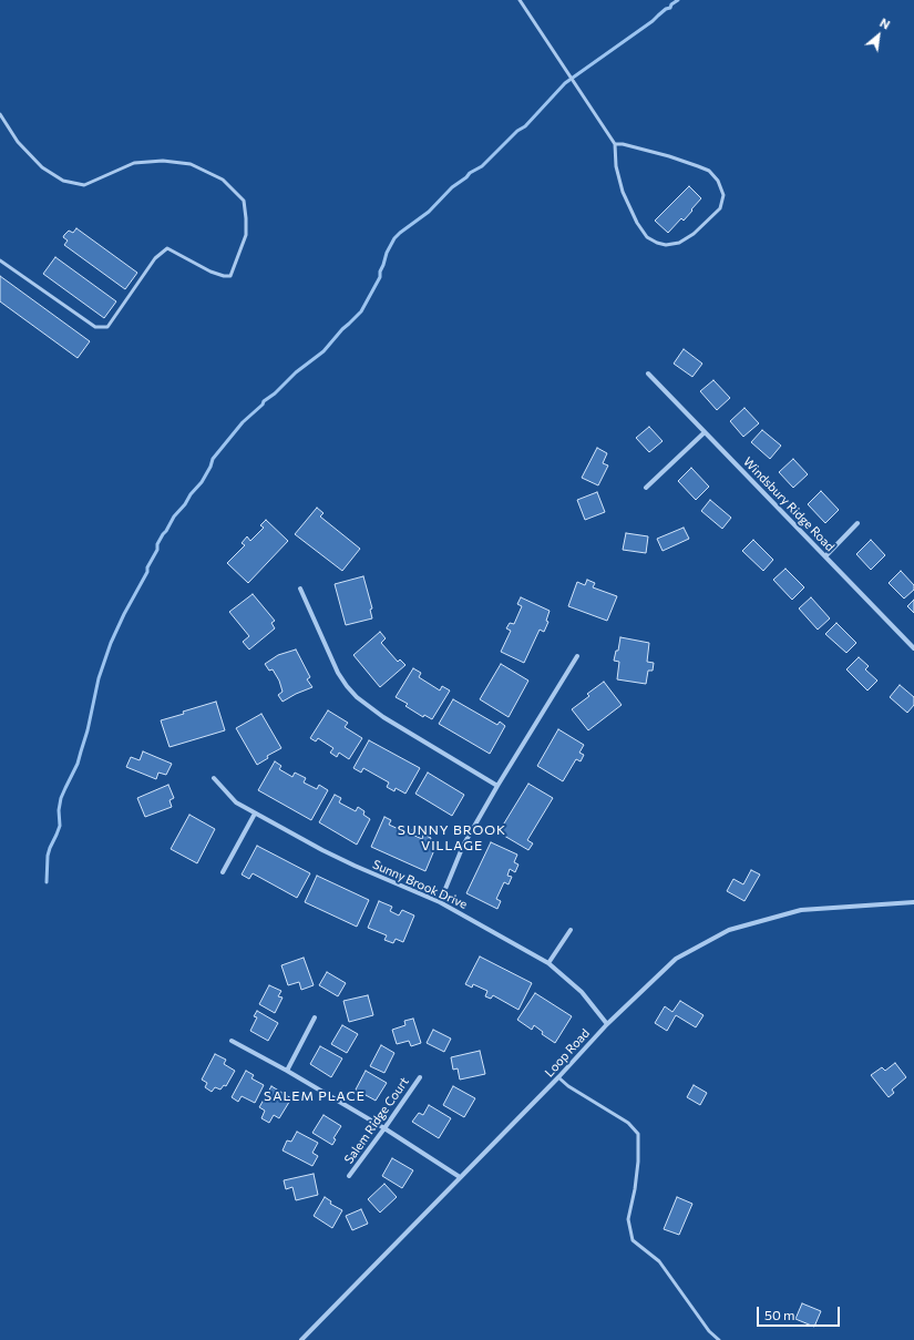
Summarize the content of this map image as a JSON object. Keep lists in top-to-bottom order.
{
  "streets": {
    "street": [
      "Windsbury Ridge Road",
      "Sunny Brook Drive",
      "Loop Road",
      "Salem Ridge Court"
    ]
  },
  "crossings": [
    ["Sunny Brook Drive", "Loop Road"]
  ],
  "districts": ["SUNNY BROOK VILLAGE", "SALEM PLACE"],
  "scale_bar": "50 m",
  "north": "top right"
}
